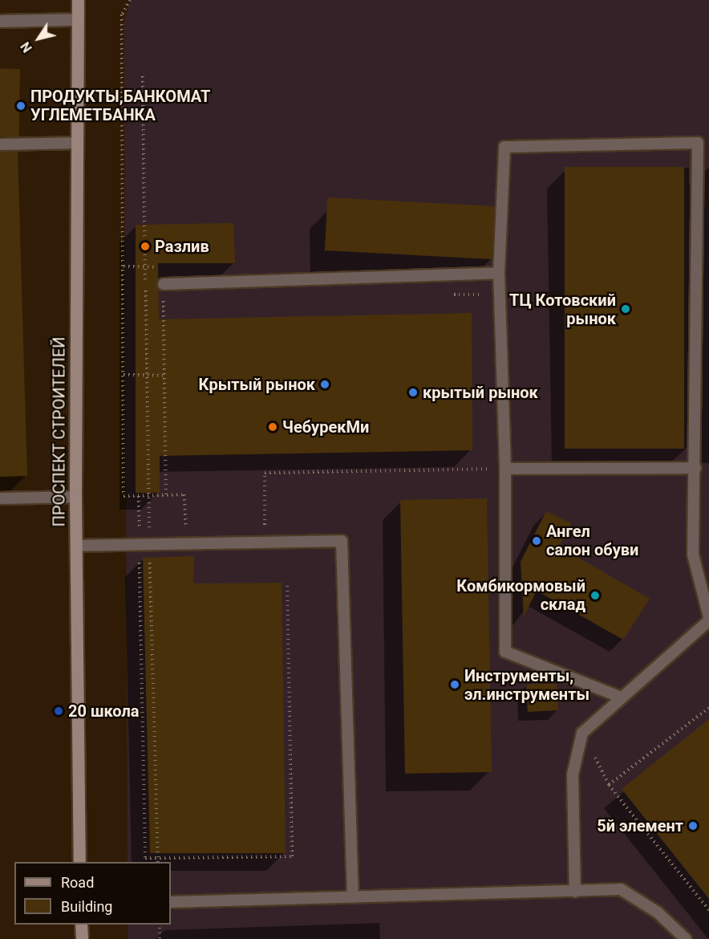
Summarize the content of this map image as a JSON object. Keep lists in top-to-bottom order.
{
  "streets": {
    "main road": ["ПРОСПЕКТ СТРОИТЕЛЕЙ"]
  },
  "places": [
    "ПРОДУКТЫ,БАНКОМАТ УГЛЕМЕТБАНКА",
    "Разлив",
    "ТЦ Котовский рынок",
    "Крытый рынок",
    "крытый рынок",
    "ЧебурекМи",
    "Ангел салон обуви",
    "Комбикормовый склад",
    "Инструменты, эл.инструменты",
    "20 школа",
    "5й элемент"
  ],
  "legend": ["Road", "Building"],
  "north": "bottom left"
}
